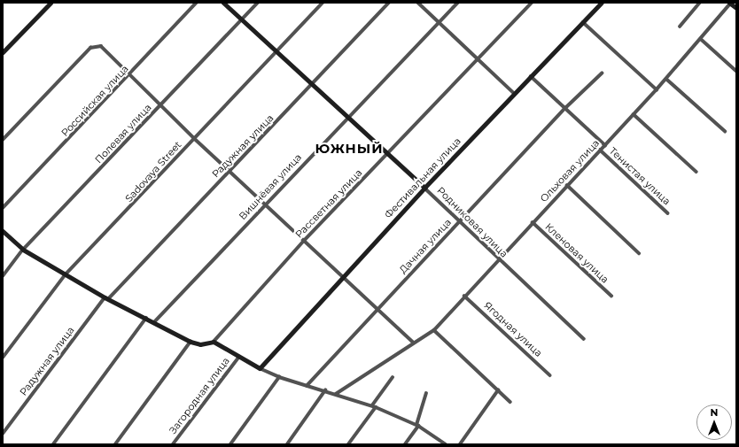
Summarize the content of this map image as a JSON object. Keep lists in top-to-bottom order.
{
  "streets": {
    "street": [
      "Российская улица",
      "Полевая улица",
      "Радужная улица",
      "Ольховая улица",
      "Sadovaya Street",
      "Тенистая улица",
      "Фестивальная улица",
      "Вишнёвая улица",
      "Рассветная улица",
      "Родниковая улица",
      "Дачная улица",
      "Кленовая улица",
      "Ягодная улица",
      "Загородная улица"
    ]
  },
  "crossings": [
    ["Полевая улица", "Родниковая улица"],
    ["Радужная улица", "Родниковая улица"],
    ["Ольховая улица", "Тенистая улица"],
    ["Ольховая улица", "Родниковая улица"],
    ["Ольховая улица", "Кленовая улица"],
    ["Ольховая улица", "Ягодная улица"],
    ["Sadovaya Street", "Родниковая улица"],
    ["Фестивальная улица", "Родниковая улица"],
    ["Вишнёвая улица", "Родниковая улица"],
    ["Рассветная улица", "Родниковая улица"],
    ["Родниковая улица", "Дачная улица"]
  ],
  "districts": ["ЮЖНЫЙ"],
  "north": "top"
}
